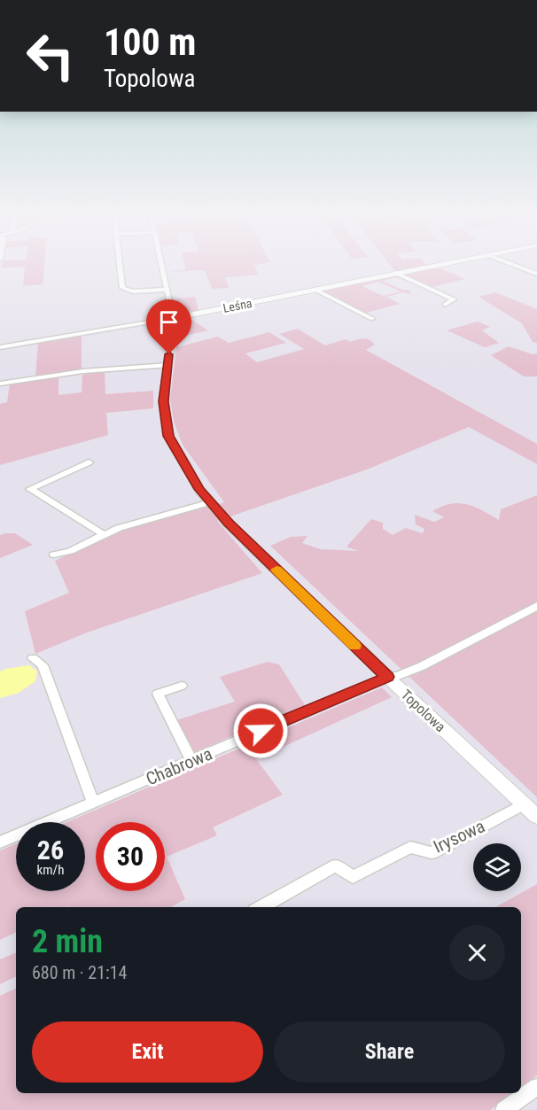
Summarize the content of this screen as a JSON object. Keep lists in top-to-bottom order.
{
  "streets": {
    "street": [
      "Leśna",
      "Topolowa",
      "Chabrowa",
      "Irysowa"
    ]
  },
  "crossings": [
    ["Leśna", "Topolowa"],
    ["Topolowa", "Chabrowa"],
    ["Topolowa", "Irysowa"]
  ],
  "page": {
    "turn": ["100 m", "Topolowa"],
    "speed": "26 km/h",
    "limit": "30",
    "heading": ["2 min", "680 m · 21:14"],
    "buttons": ["Exit", "Share"]
  }
}
